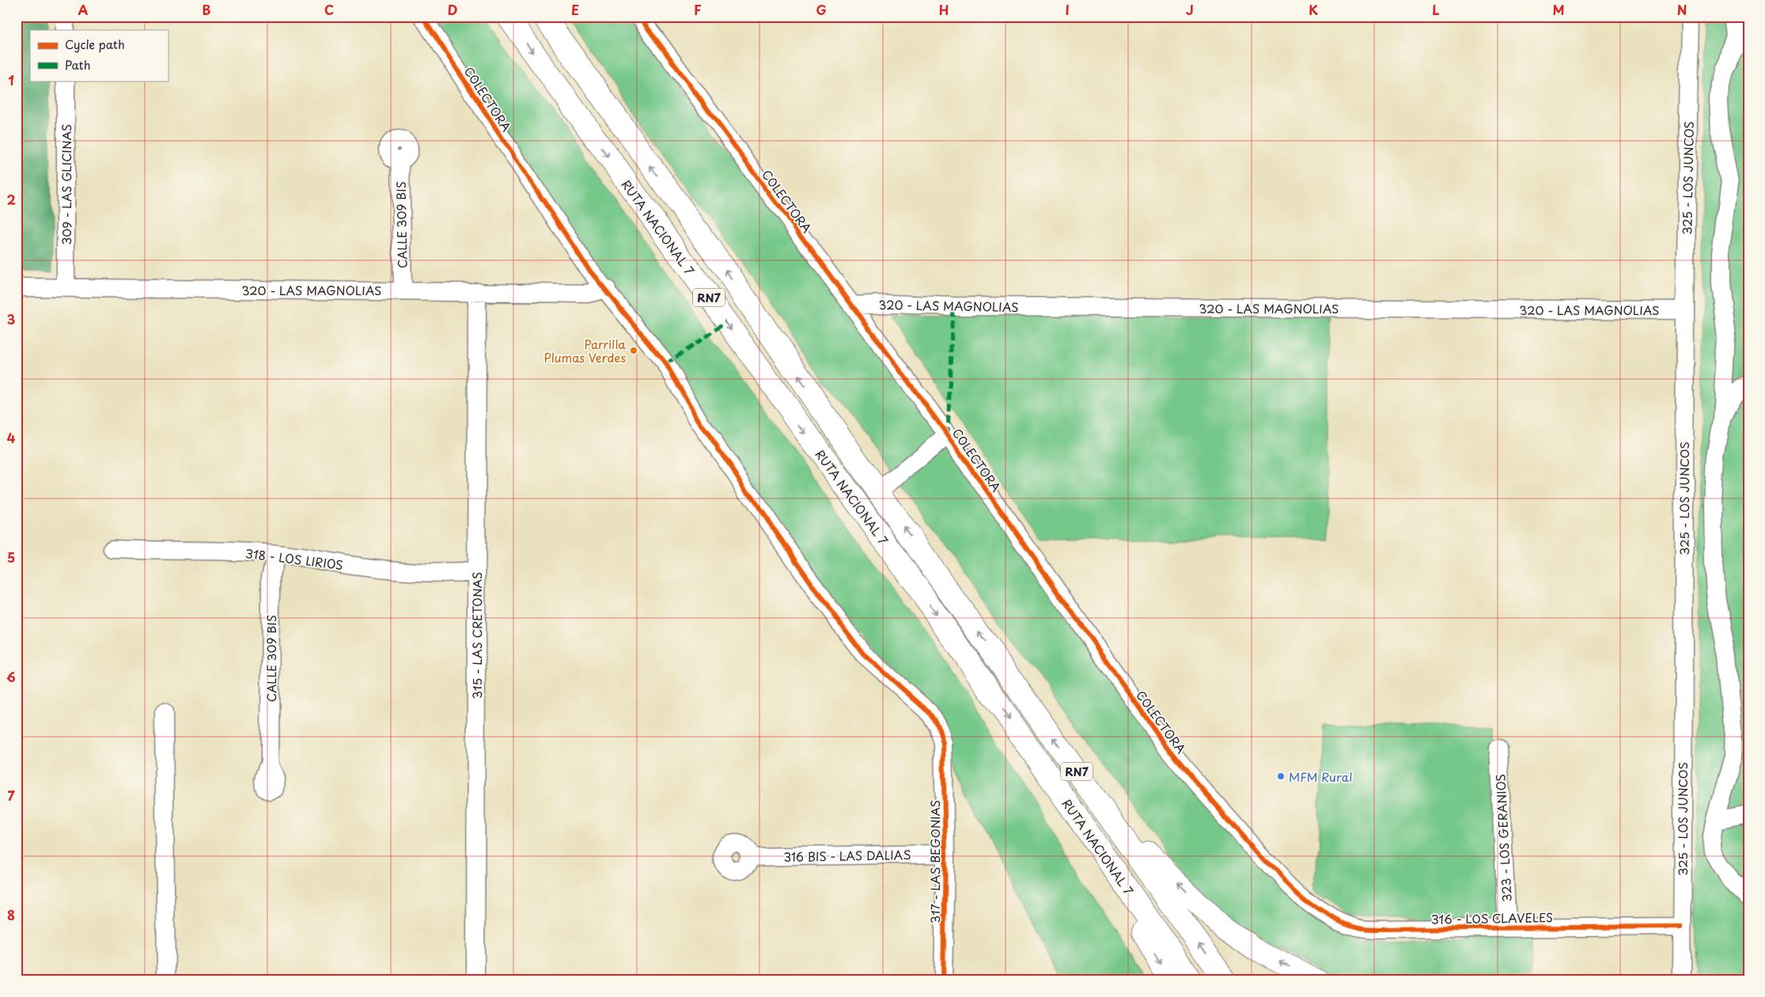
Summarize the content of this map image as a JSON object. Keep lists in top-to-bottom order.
{
  "streets": {
    "highway": ["RUTA NACIONAL 7", "RN7"],
    "street": [
      "COLECTORA",
      "325 - LOS JUNCOS",
      "309 - LAS GLICINAS",
      "CALLE 309 BIS",
      "320 - LAS MAGNOLIAS",
      "318 - LOS LIRIOS",
      "315 - LAS CRETONAS",
      "323 - LOS GERANIOS",
      "316 BIS - LAS DALIAS",
      "317 - LAS BEGONIAS",
      "316 - LOS CLAVELES"
    ]
  },
  "crossings": [
    ["COLECTORA", "RUTA NACIONAL 7"],
    ["COLECTORA", "320 - LAS MAGNOLIAS"],
    ["COLECTORA", "317 - LAS BEGONIAS"],
    ["COLECTORA", "316 - LOS CLAVELES"],
    ["325 - LOS JUNCOS", "320 - LAS MAGNOLIAS"],
    ["325 - LOS JUNCOS", "316 - LOS CLAVELES"],
    ["309 - LAS GLICINAS", "320 - LAS MAGNOLIAS"],
    ["CALLE 309 BIS", "320 - LAS MAGNOLIAS"],
    ["CALLE 309 BIS", "318 - LOS LIRIOS"],
    ["320 - LAS MAGNOLIAS", "315 - LAS CRETONAS"],
    ["318 - LOS LIRIOS", "315 - LAS CRETONAS"],
    ["323 - LOS GERANIOS", "316 - LOS CLAVELES"],
    ["316 BIS - LAS DALIAS", "317 - LAS BEGONIAS"]
  ],
  "places": ["Parrilla Plumas Verdes", "MFM Rural"],
  "legend": ["Cycle path", "Path"],
  "grid": {
    "columns": [
      "A",
      "B",
      "C",
      "D",
      "E",
      "F",
      "G",
      "H",
      "I",
      "J",
      "K",
      "L",
      "M",
      "N"
    ],
    "rows": [
      "1",
      "2",
      "3",
      "4",
      "5",
      "6",
      "7",
      "8"
    ]
  }
}
